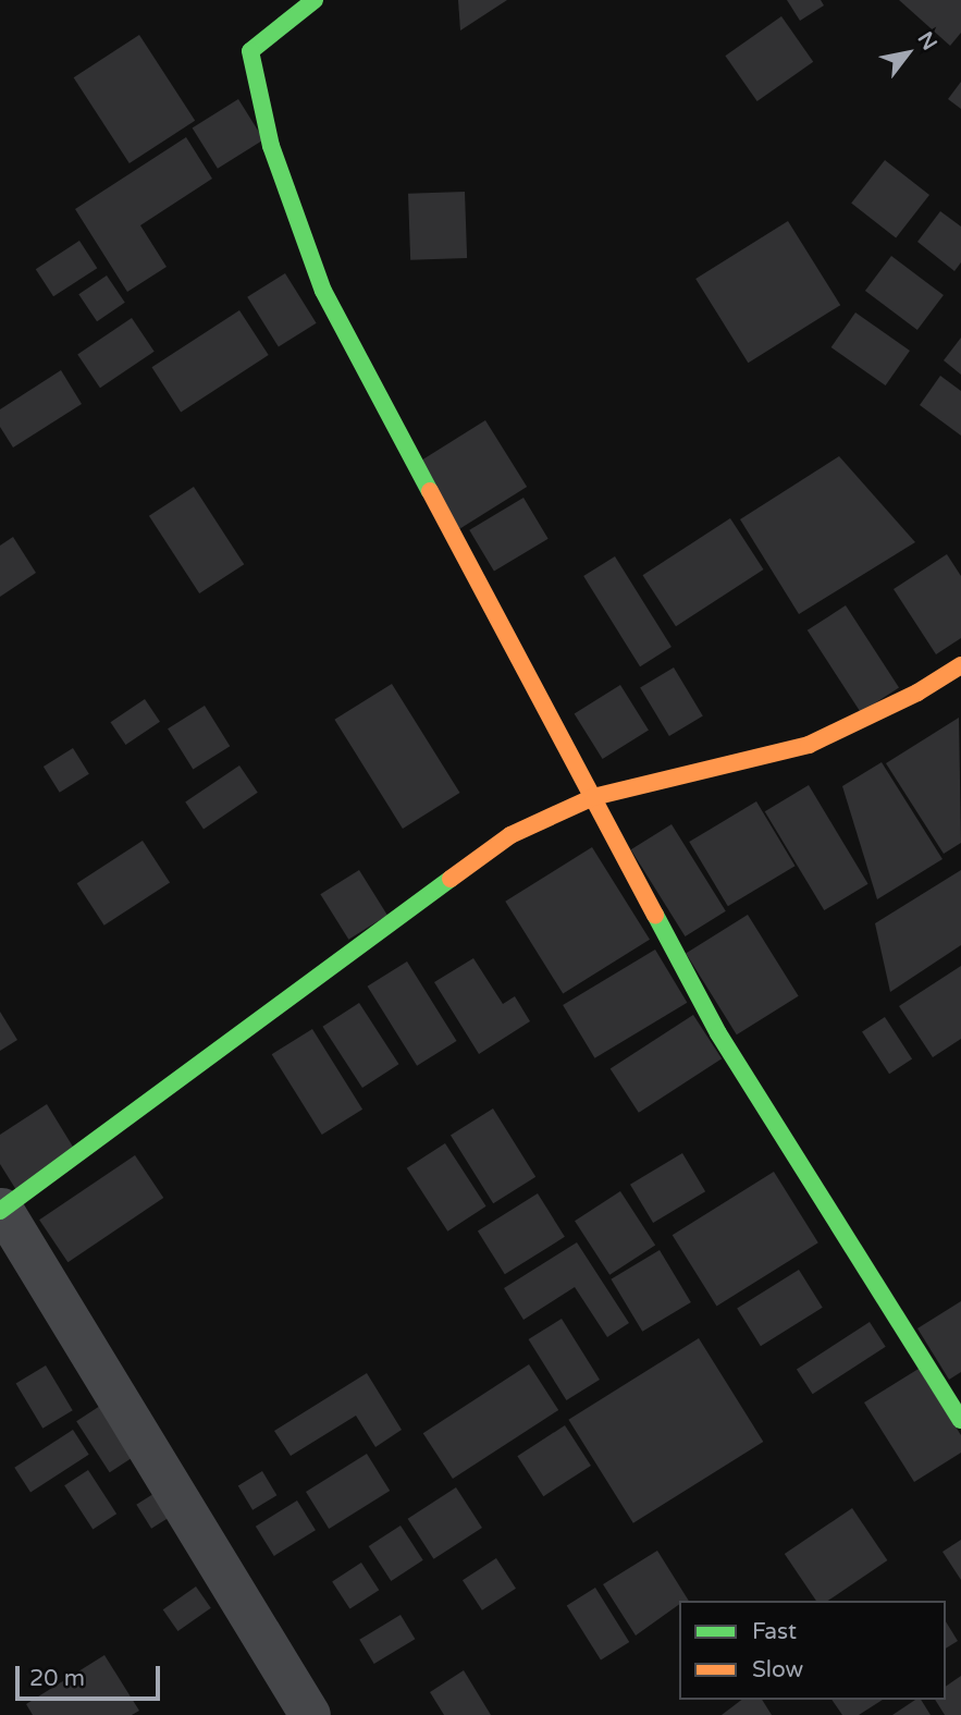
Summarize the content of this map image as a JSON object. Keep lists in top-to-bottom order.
{
  "legend": ["Fast", "Slow"],
  "scale_bar": "20 m",
  "north": "top right"
}
